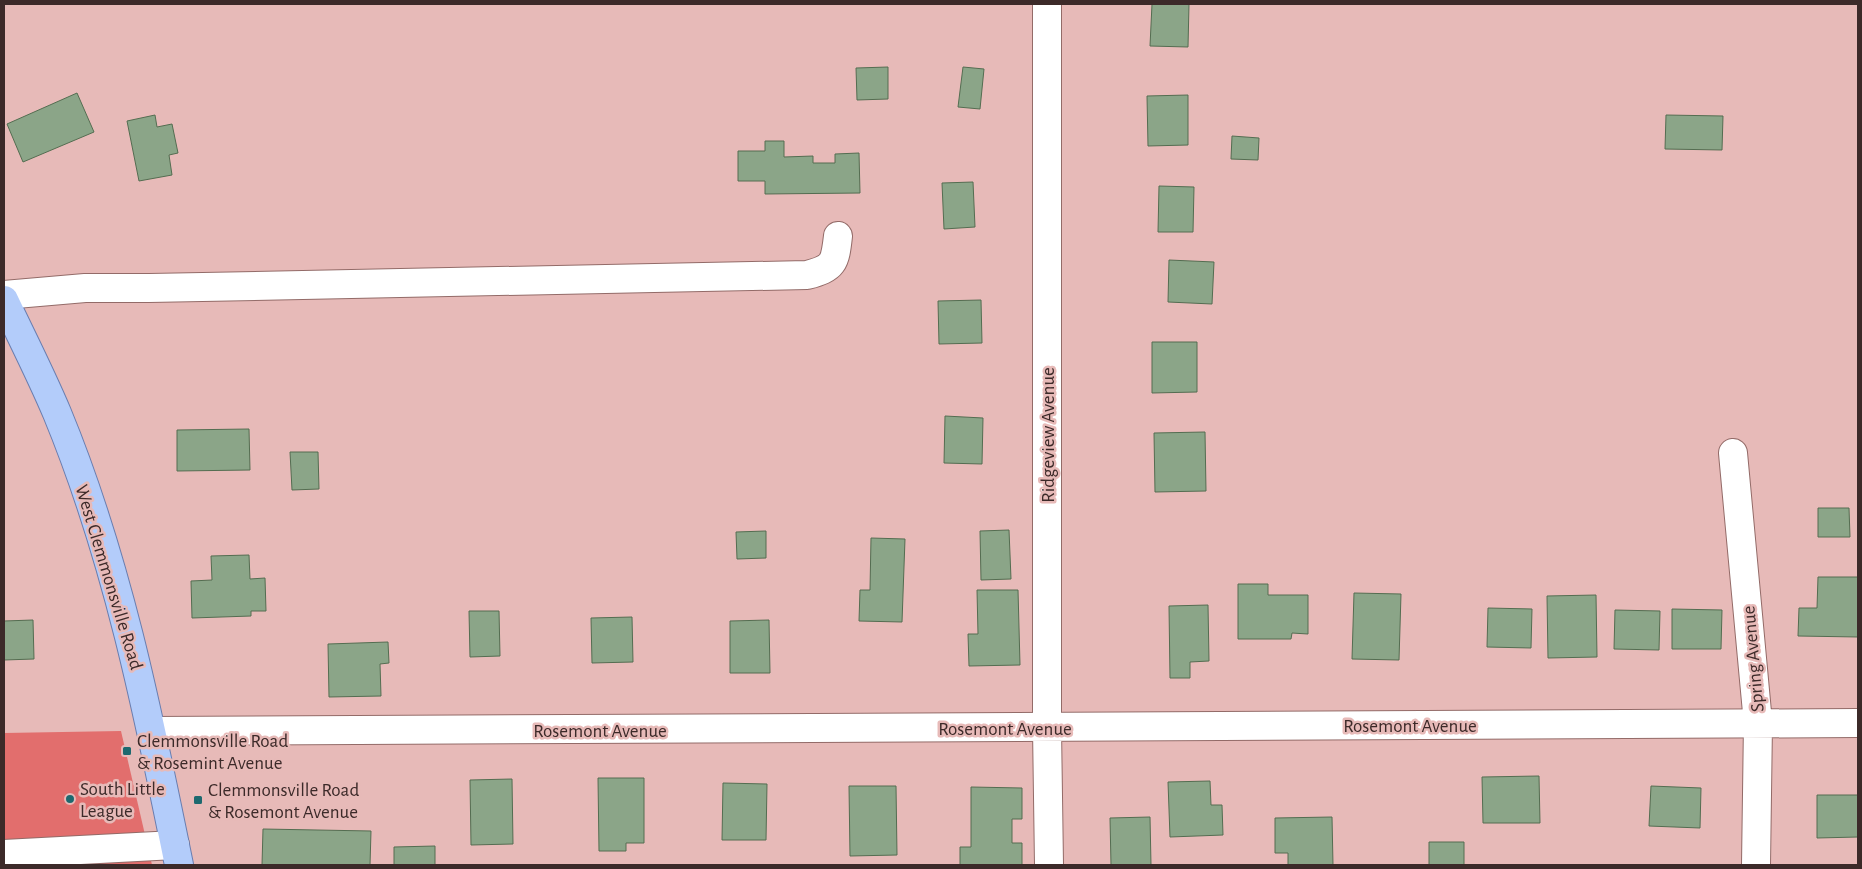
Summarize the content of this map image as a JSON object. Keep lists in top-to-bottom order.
{
  "streets": {
    "main road": ["West Clemmonsville Road"],
    "street": ["Ridgeview Avenue", "Spring Avenue", "Rosemont Avenue"]
  },
  "crossings": [
    ["Ridgeview Avenue", "Rosemont Avenue"],
    ["West Clemmonsville Road", "Rosemont Avenue"],
    ["Spring Avenue", "Rosemont Avenue"]
  ],
  "places": {
    "transit": ["Clemmonsville Road & Rosemint Avenue", "Clemmonsville Road & Rosemont Avenue"],
    "other": ["South Little League"]
  }
}
